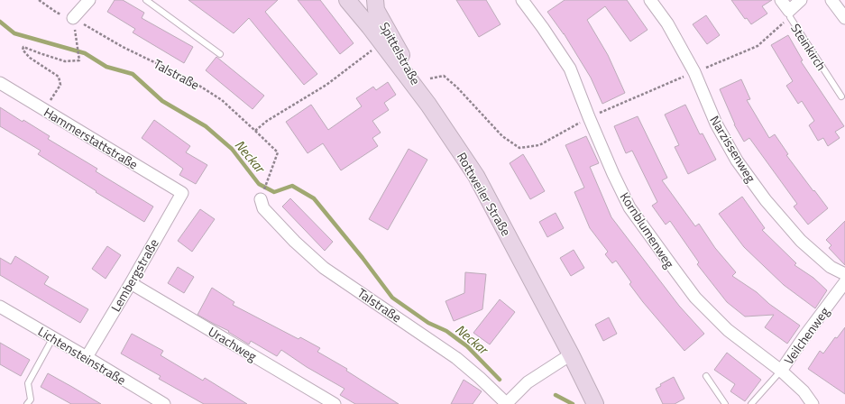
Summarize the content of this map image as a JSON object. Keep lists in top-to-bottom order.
{
  "streets": {
    "main road": ["Spittelstraße", "Rottweiler Straße"],
    "street": [
      "Steinkirch",
      "Talstraße",
      "Hammerstattstraße",
      "Narzissenweg",
      "Kornblumenweg",
      "Lembergstraße",
      "Veilchenweg",
      "Urachweg",
      "Lichtensteinstraße"
    ]
  },
  "crossings": [
    ["Spittelstraße", "Rottweiler Straße"],
    ["Hammerstattstraße", "Lembergstraße"],
    ["Kornblumenweg", "Veilchenweg"],
    ["Lembergstraße", "Urachweg"],
    ["Lembergstraße", "Lichtensteinstraße"]
  ],
  "water": ["Neckar"]
}
